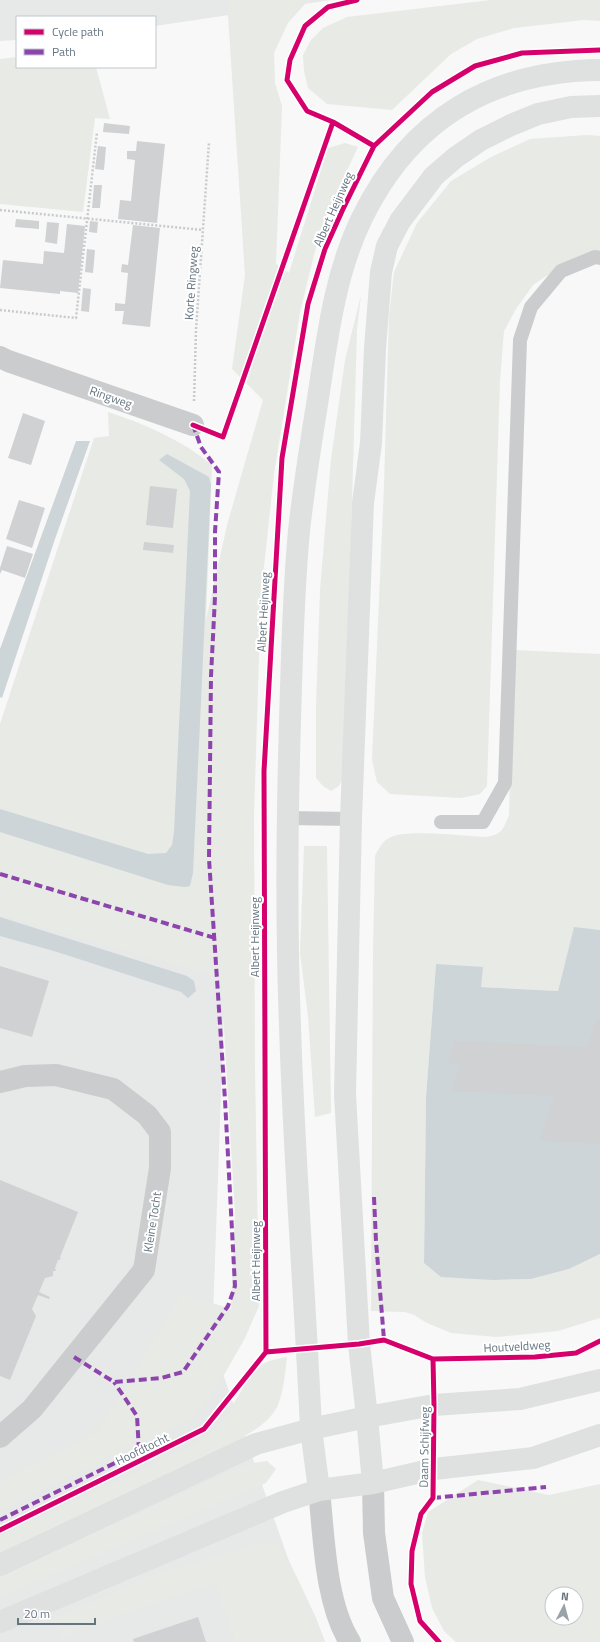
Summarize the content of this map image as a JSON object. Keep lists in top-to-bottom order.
{
  "streets": {
    "street": ["Ringweg", "Kleine Tocht"],
    "path": ["Korte Ringweg"],
    "cycle path": [
      "Albert Heijnweg",
      "Houtveldweg",
      "Daam Schijfweg",
      "Hoofdtocht"
    ]
  },
  "crossings": [
    ["Korte Ringweg", "Ringweg"]
  ],
  "legend": ["Cycle path", "Path"],
  "scale_bar": "20 m",
  "north": "top"
}
